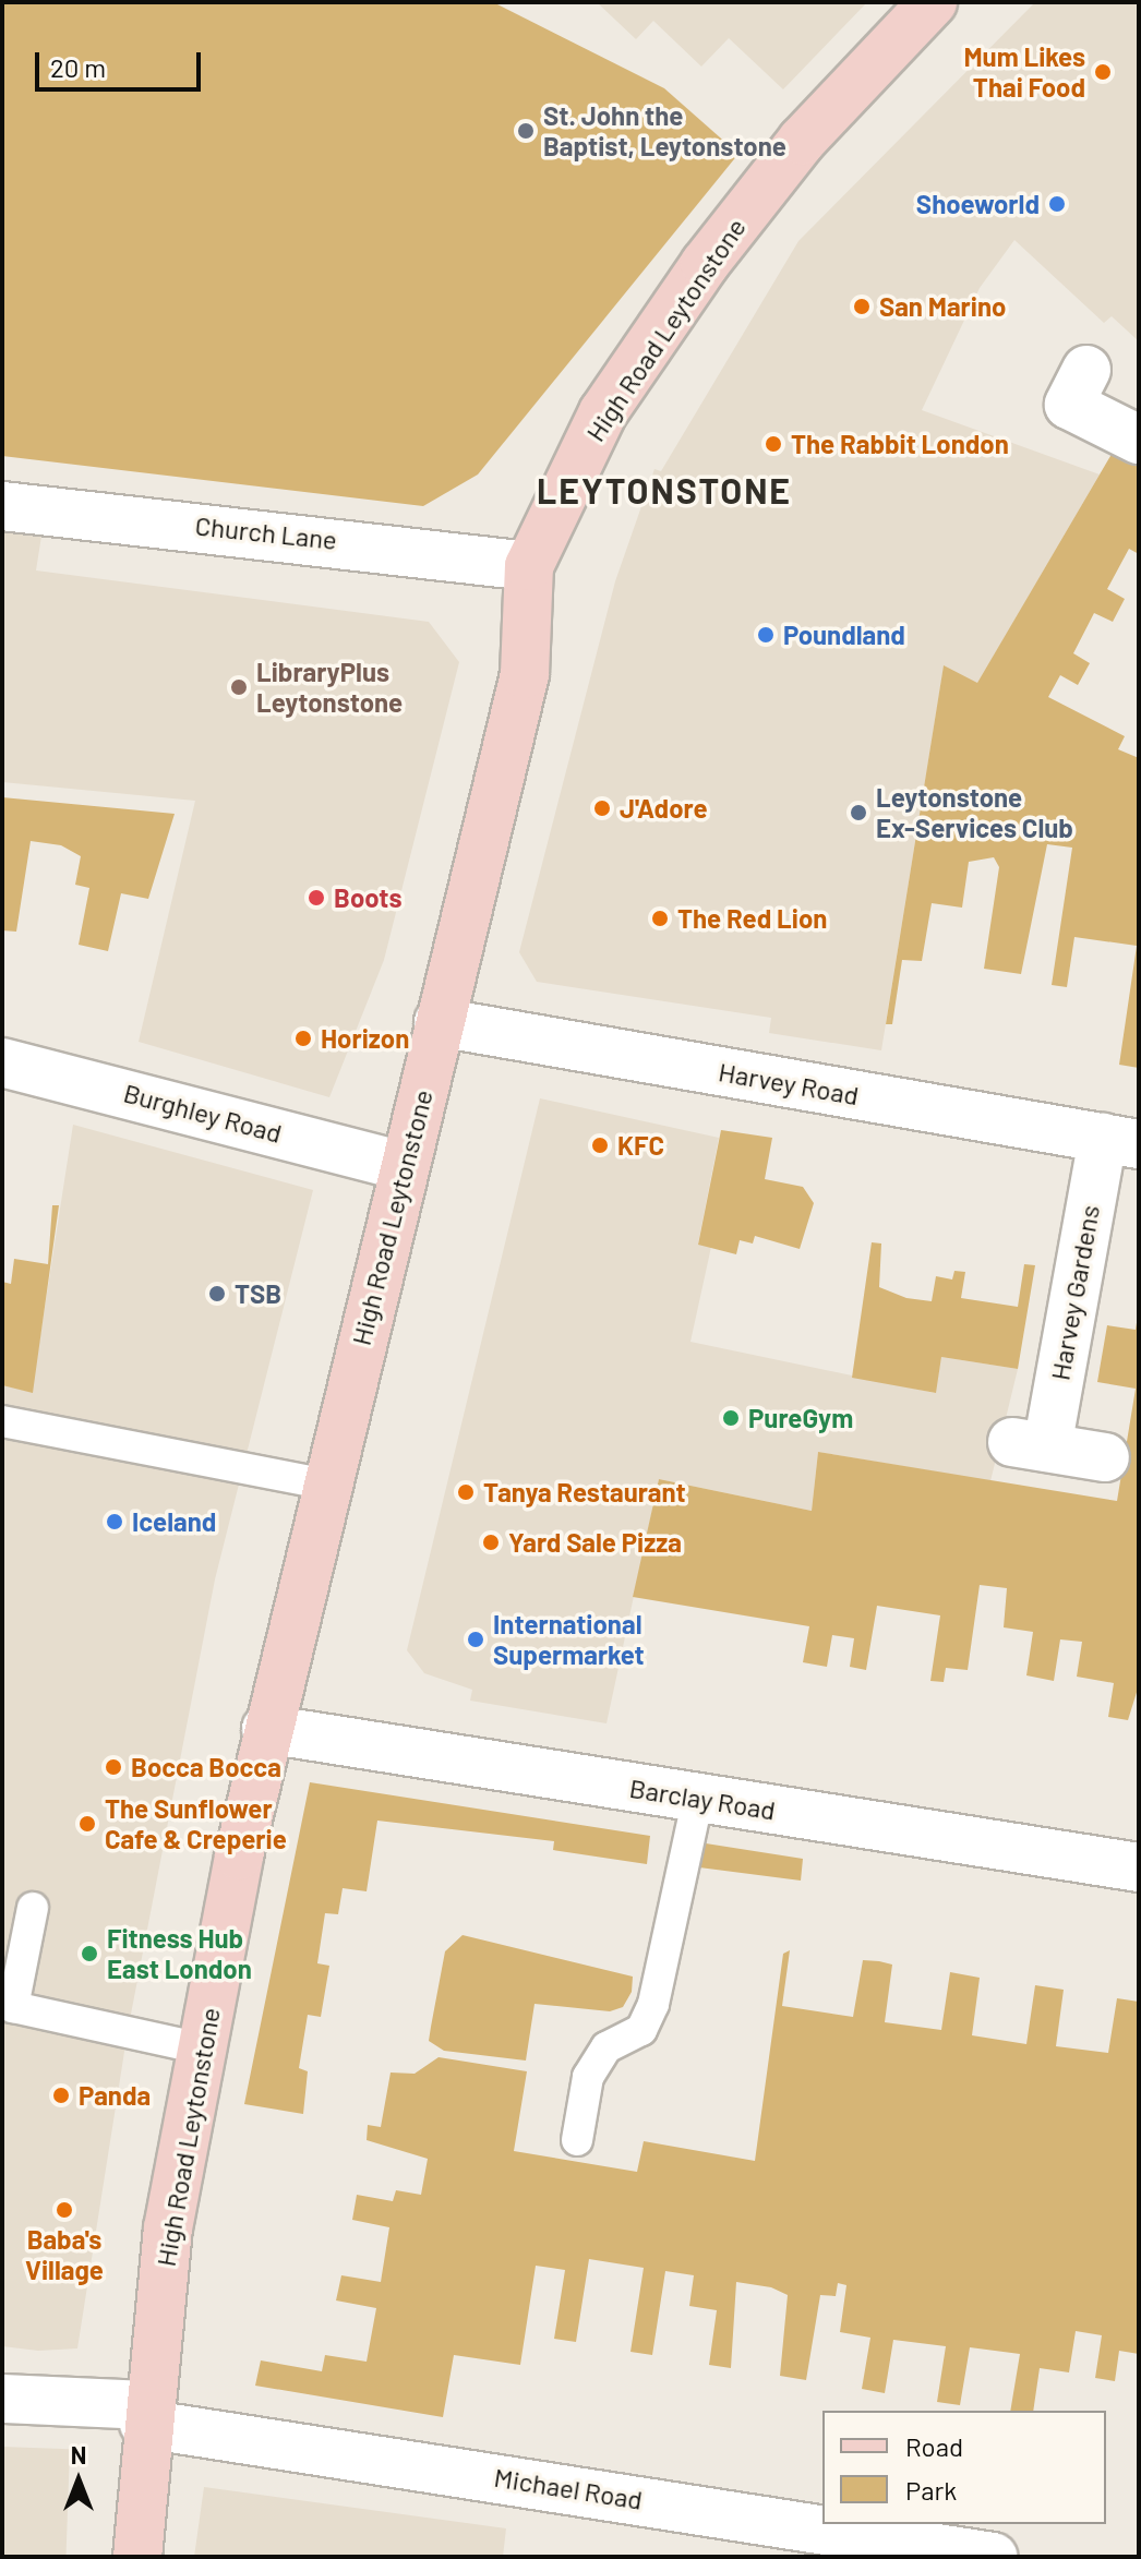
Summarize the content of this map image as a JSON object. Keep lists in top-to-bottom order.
{
  "streets": {
    "street": [
      "High Road Leytonstone",
      "Church Lane",
      "Harvey Road",
      "Burghley Road",
      "Harvey Gardens",
      "Barclay Road",
      "Michael Road"
    ]
  },
  "crossings": [
    ["High Road Leytonstone", "Church Lane"],
    ["High Road Leytonstone", "Harvey Road"],
    ["High Road Leytonstone", "Burghley Road"],
    ["High Road Leytonstone", "Barclay Road"],
    ["High Road Leytonstone", "Michael Road"],
    ["Harvey Road", "Harvey Gardens"]
  ],
  "districts": ["LEYTONSTONE"],
  "places": [
    "Mum Likes Thai Food",
    "St. John the Baptist, Leytonstone",
    "Shoeworld",
    "San Marino",
    "The Rabbit London",
    "Poundland",
    "LibraryPlus Leytonstone",
    "J'Adore",
    "Leytonstone Ex-Services Club",
    "Boots",
    "The Red Lion",
    "Horizon",
    "KFC",
    "TSB",
    "PureGym",
    "Tanya Restaurant",
    "Iceland",
    "Yard Sale Pizza",
    "International Supermarket",
    "Bocca Bocca",
    "The Sunflower Cafe & Creperie",
    "Fitness Hub East London",
    "Panda",
    "Baba's Village"
  ],
  "legend": ["Road", "Park"],
  "scale_bar": "20 m",
  "north": "top"
}
